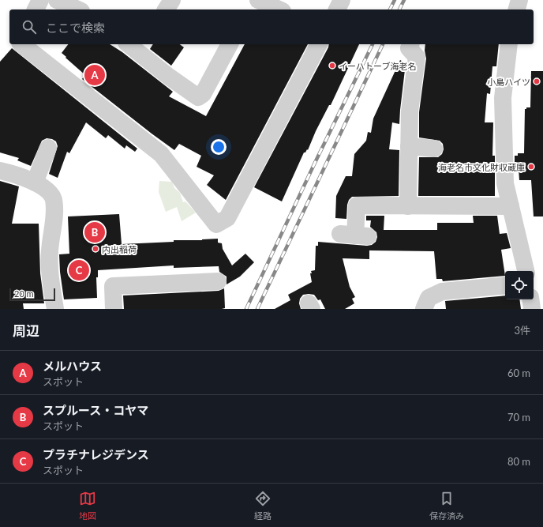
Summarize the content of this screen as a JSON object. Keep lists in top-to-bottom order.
{
  "places": [
    "イーハトーブ海老名",
    "小島ハイツ",
    "海老名市文化財収蔵庫",
    "内出稲荷"
  ],
  "scale_bar": "20 m",
  "page": {
    "search": "ここで検索",
    "pins": ["A", "B", "C"],
    "scale": "20 m",
    "heading": ["周辺", "3件"],
    "list": [
      {
        "mark": "A",
        "name": "メルハウス",
        "note": "スポット",
        "value": "60 m"
      },
      {
        "mark": "B",
        "name": "スプルース・コヤマ",
        "note": "スポット",
        "value": "70 m"
      },
      {
        "mark": "C",
        "name": "プラチナレジデンス",
        "note": "スポット",
        "value": "80 m"
      }
    ],
    "nav": ["地図", "経路", "保存済み"]
  }
}
